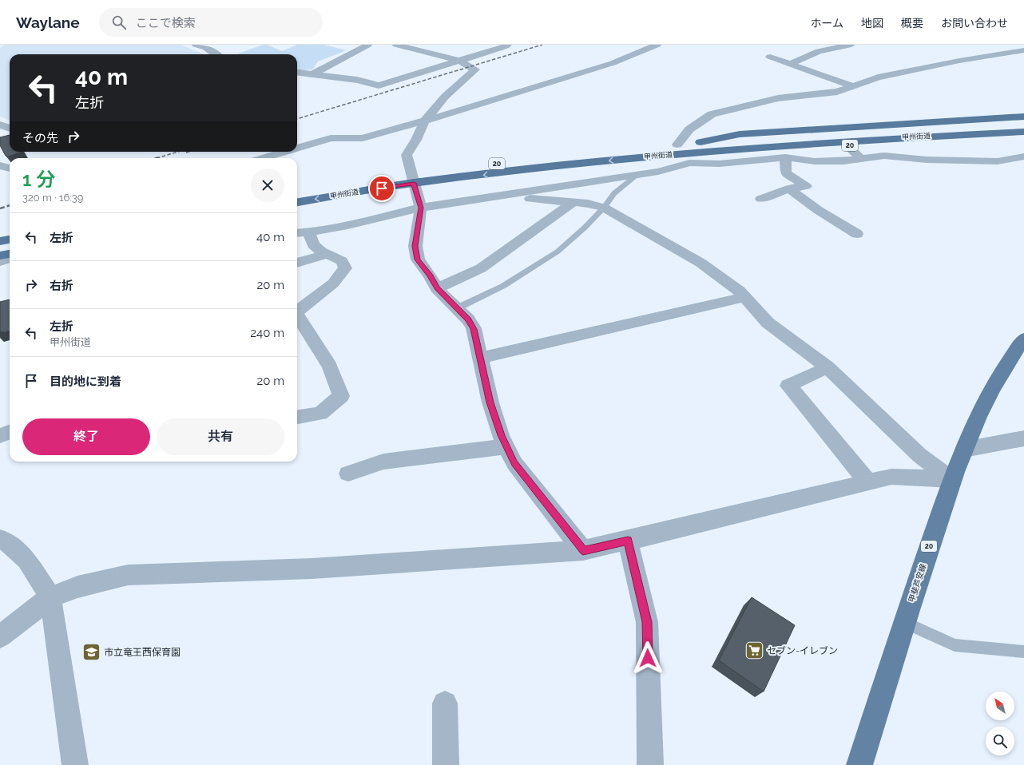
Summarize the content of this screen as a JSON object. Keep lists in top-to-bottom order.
{
  "streets": {
    "highway": ["甲州街道", "20"],
    "main road": ["甲斐芦安線"]
  },
  "crossings": [
    ["甲州街道", "20"]
  ],
  "places": {
    "supermarket": ["セブン-イレブン"],
    "school or university": ["市立竜王西保育園"]
  },
  "north": "top left",
  "page": {
    "header": "Waylane",
    "search": "ここで検索",
    "nav": [
      "ホーム",
      "地図",
      "概要",
      "お問い合わせ"
    ],
    "turn": ["40 m", "左折"],
    "then": "その先",
    "heading": ["1 分", "320 m · 16:39"],
    "list": [
      {
        "name": "左折",
        "value": "40 m"
      },
      {
        "name": "右折",
        "value": "20 m"
      },
      {
        "name": "左折",
        "note": "甲州街道",
        "value": "240 m"
      },
      {
        "name": "目的地に到着",
        "value": "20 m"
      }
    ],
    "buttons": ["終了", "共有"]
  }
}
